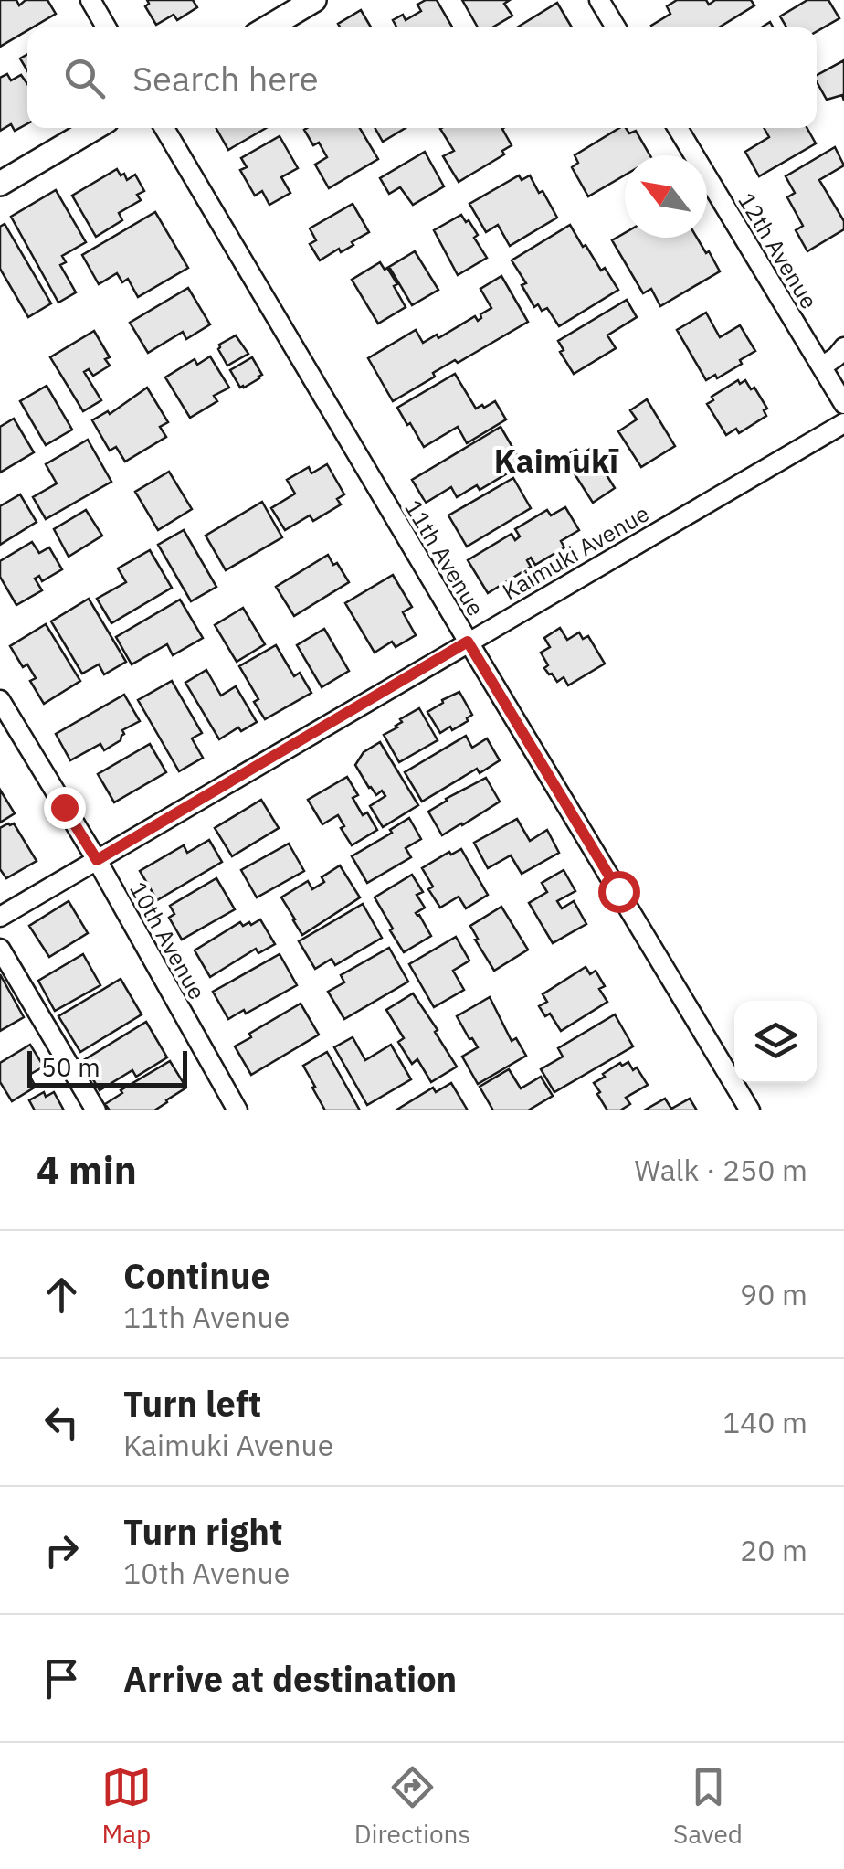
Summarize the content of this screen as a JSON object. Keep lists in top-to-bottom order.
{
  "streets": {
    "street": [
      "12th Avenue",
      "Kaimuki Avenue",
      "11th Avenue",
      "10th Avenue"
    ]
  },
  "crossings": [
    ["Kaimuki Avenue", "11th Avenue"],
    ["Kaimuki Avenue", "10th Avenue"]
  ],
  "districts": ["Kaimukī"],
  "scale_bar": "50 m",
  "north": "top left",
  "page": {
    "search": "Search here",
    "scale": "50 m",
    "heading": ["4 min", "Walk · 250 m"],
    "list": [
      ["Continue", "11th Avenue", "90 m"],
      ["Turn left", "Kaimuki Avenue", "140 m"],
      ["Turn right", "10th Avenue", "20 m"],
      "Arrive at destination"
    ],
    "nav": ["Map", "Directions", "Saved"]
  }
}
